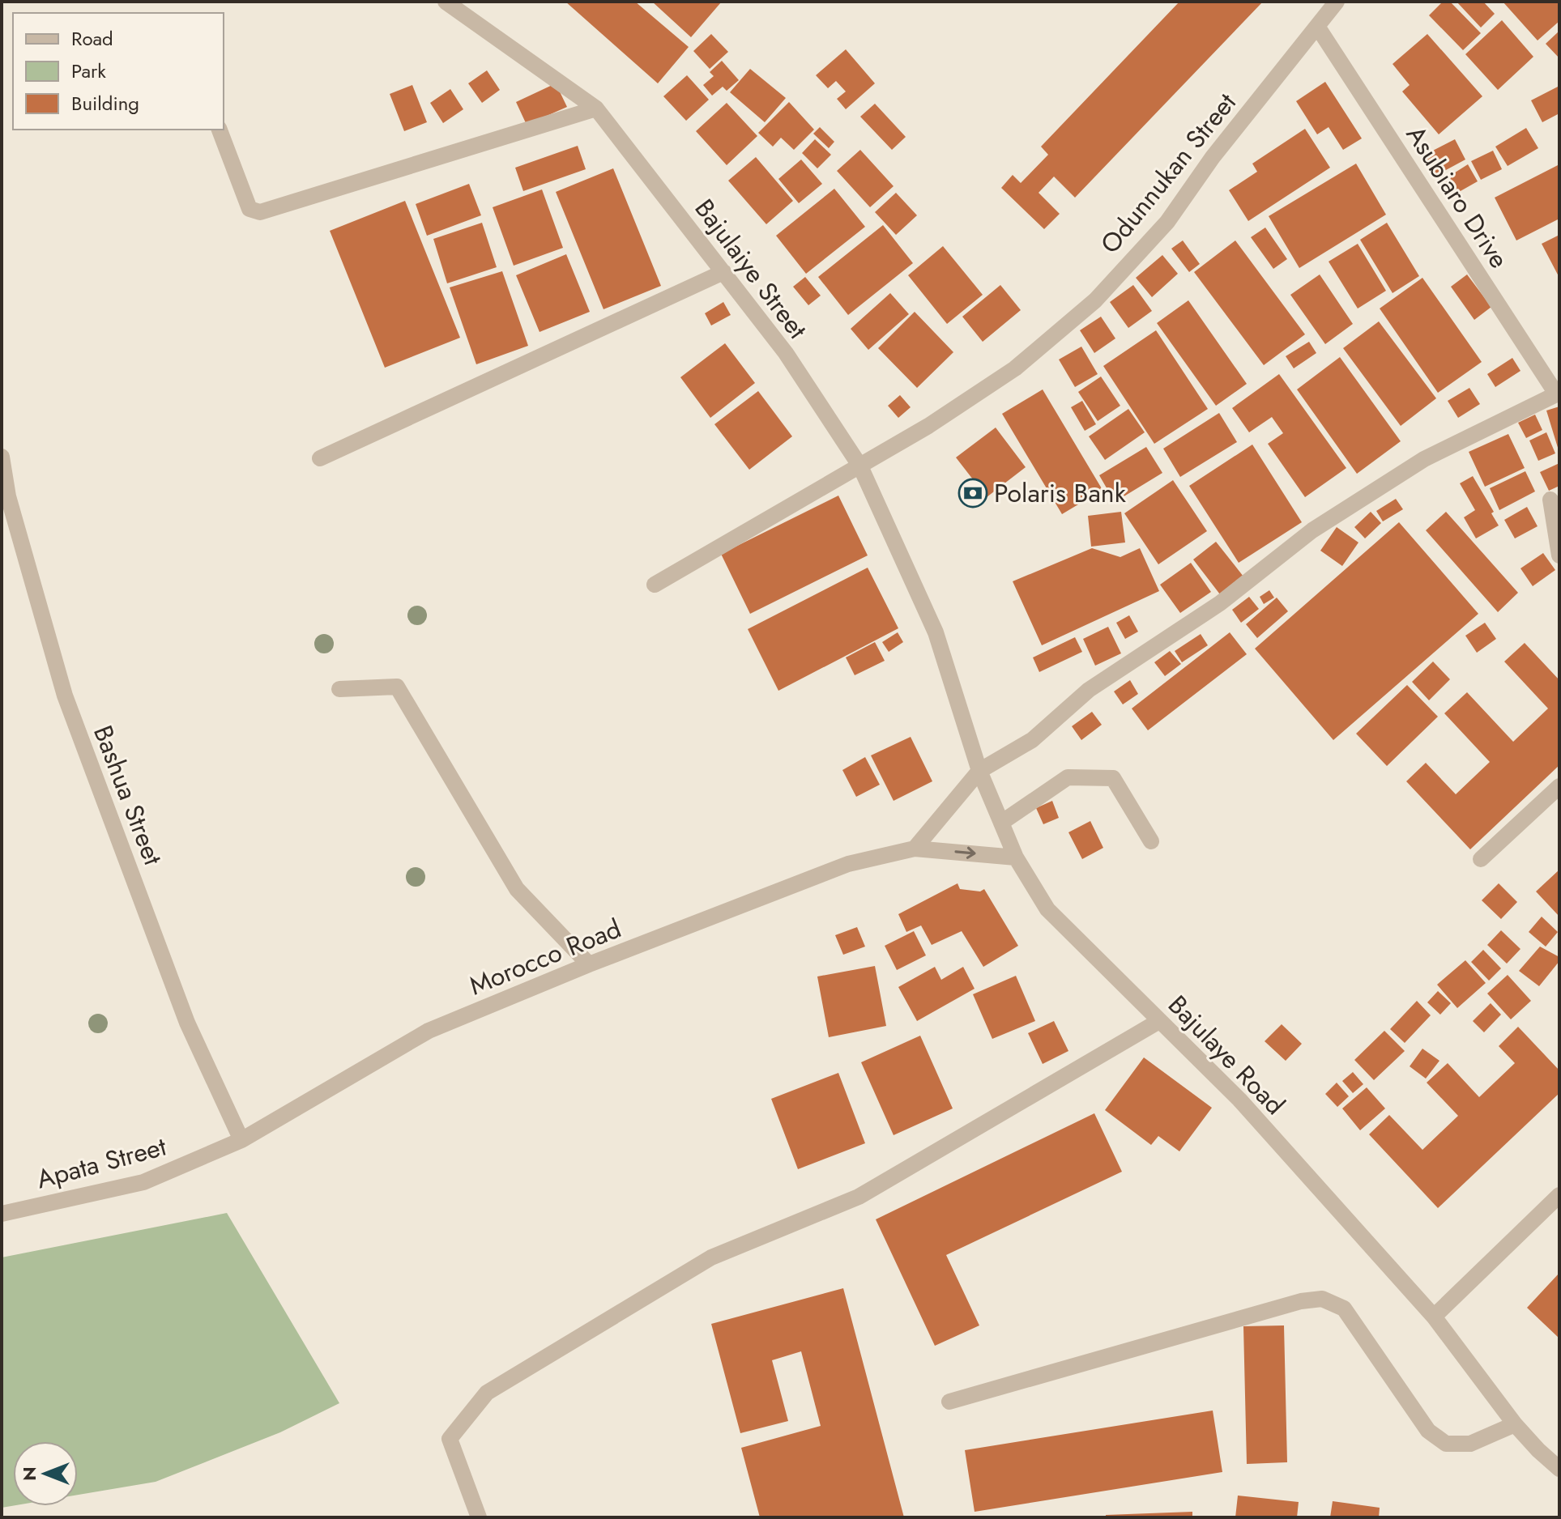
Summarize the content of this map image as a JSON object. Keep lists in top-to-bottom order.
{
  "streets": {
    "street": [
      "Odunnukan Street",
      "Asubiaro Drive",
      "Bajulaiye Street",
      "Bashua Street",
      "Morocco Road",
      "Bajulaye Road",
      "Apata Street"
    ]
  },
  "crossings": [
    ["Odunnukan Street", "Asubiaro Drive"],
    ["Odunnukan Street", "Bajulaiye Street"],
    ["Bajulaiye Street", "Bajulaye Road"],
    ["Bashua Street", "Morocco Road"],
    ["Morocco Road", "Bajulaye Road"],
    ["Morocco Road", "Apata Street"]
  ],
  "places": {
    "bank": ["Polaris Bank"]
  },
  "legend": ["Road", "Park", "Building"],
  "north": "left"
}
